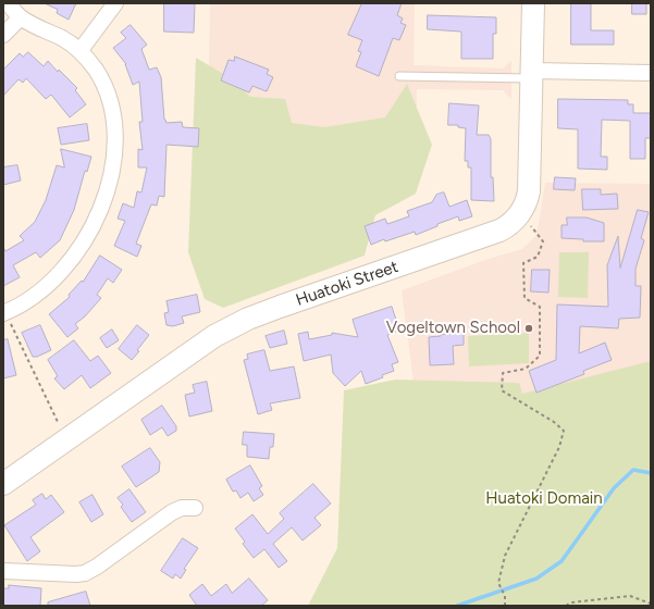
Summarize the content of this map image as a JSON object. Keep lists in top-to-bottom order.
{
  "streets": {
    "main road": ["Huatoki Street"]
  },
  "parks": ["Huatoki Domain"],
  "places": ["Vogeltown School"]
}
